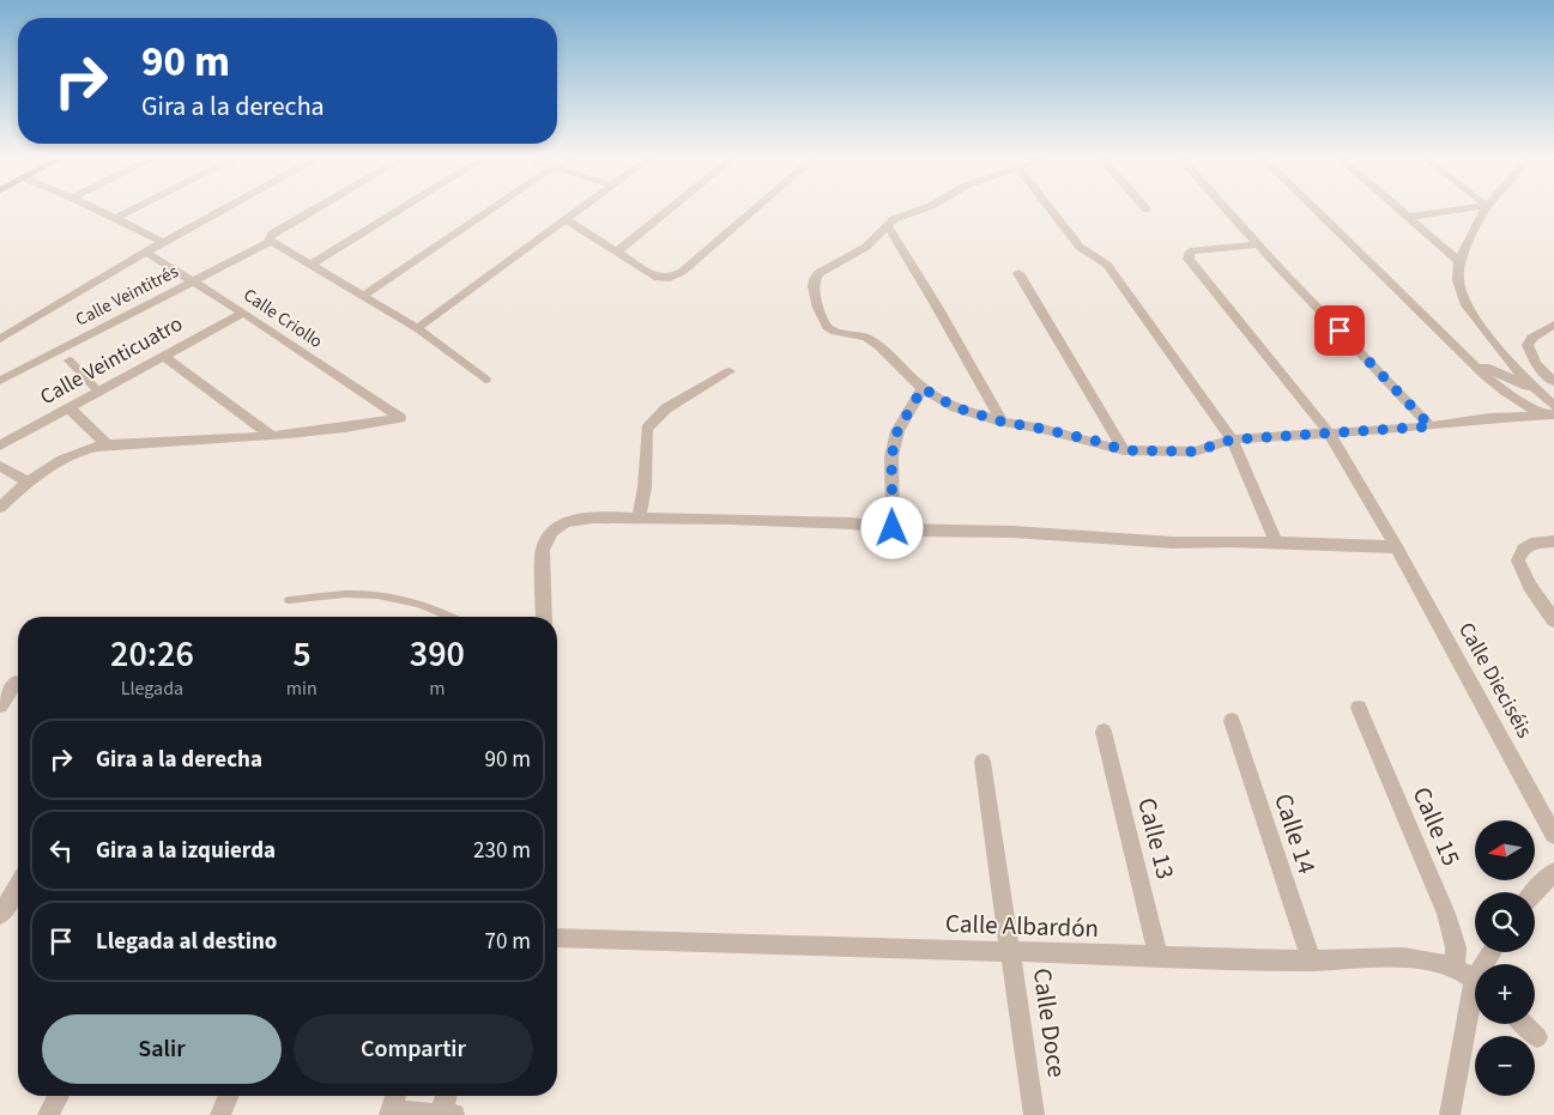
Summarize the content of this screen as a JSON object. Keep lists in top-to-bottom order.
{
  "streets": {
    "street": [
      "Calle Veintitrés",
      "Calle Criollo",
      "Calle Veinticuatro",
      "Calle Dieciséis",
      "Calle 15",
      "Calle 14",
      "Calle 13",
      "Calle Albardón",
      "Calle Doce"
    ]
  },
  "crossings": [
    ["Calle Veintitrés", "Calle Criollo"],
    ["Calle Criollo", "Calle Veinticuatro"],
    ["Calle 15", "Calle Albardón"],
    ["Calle 14", "Calle Albardón"],
    ["Calle 13", "Calle Albardón"],
    ["Calle Albardón", "Calle Doce"]
  ],
  "north": "left",
  "page": {
    "turn": ["90 m", "Gira a la derecha"],
    "eta": [
      "20:26",
      "Llegada",
      "5",
      "min",
      "390",
      "m"
    ],
    "list": [
      {
        "name": "Gira a la derecha",
        "value": "90 m"
      },
      {
        "name": "Gira a la izquierda",
        "value": "230 m"
      },
      {
        "name": "Llegada al destino",
        "value": "70 m"
      }
    ],
    "map_buttons": ["+", "−"],
    "buttons": ["Salir", "Compartir"]
  }
}
